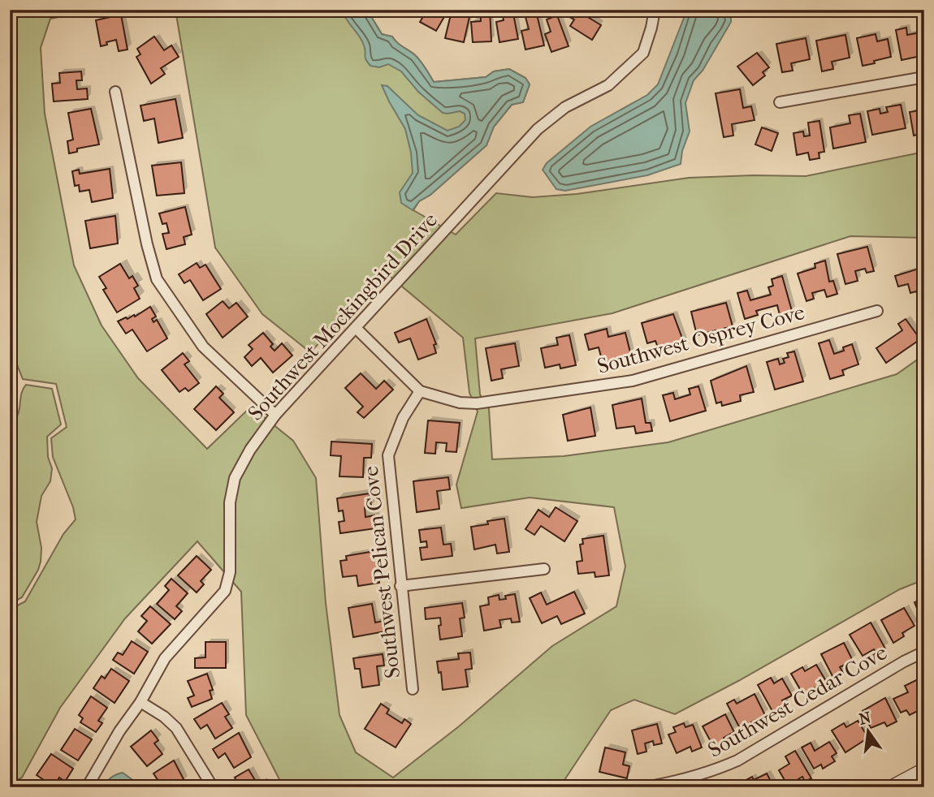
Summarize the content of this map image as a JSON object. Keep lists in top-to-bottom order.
{
  "streets": {
    "street": [
      "Southwest Mockingbird Drive",
      "Southwest Osprey Cove",
      "Southwest Pelican Cove",
      "Southwest Cedar Cove"
    ]
  },
  "crossings": [
    ["Southwest Mockingbird Drive", "Southwest Osprey Cove"],
    ["Southwest Osprey Cove", "Southwest Pelican Cove"]
  ],
  "north": "top"
}
